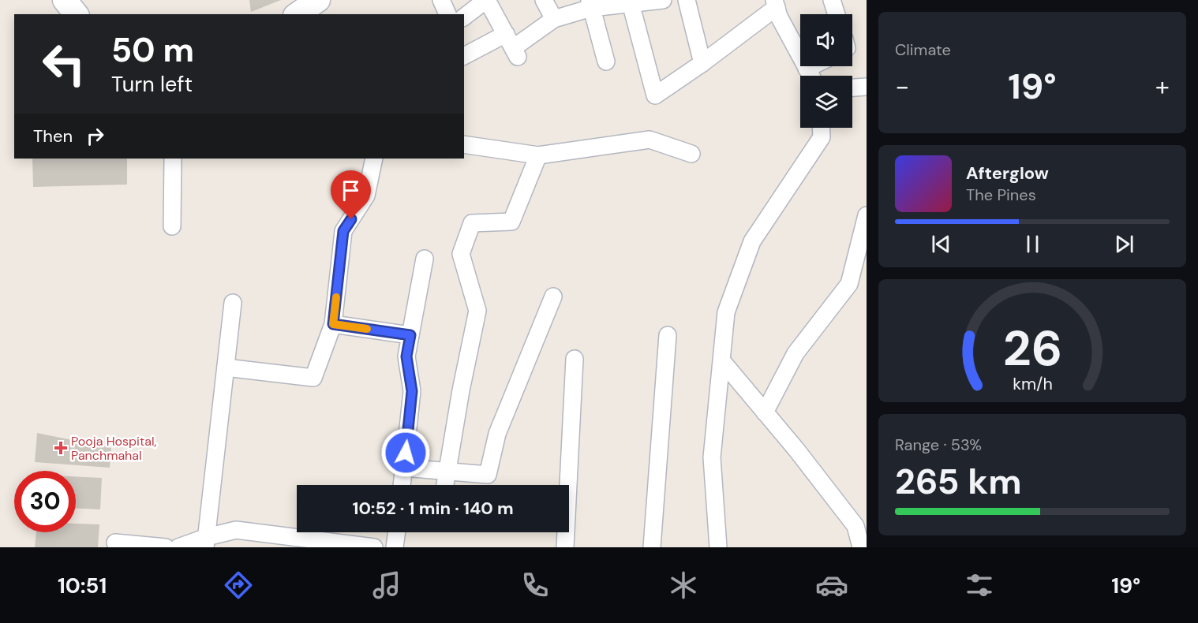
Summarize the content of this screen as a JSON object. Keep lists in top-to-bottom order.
{
  "places": {
    "health": ["Pooja Hospital, Panchmahal"]
  },
  "page": {
    "tile": [
      "Climate",
      ["Range · 53%", "265 km"]
    ],
    "turn": ["50 m", "Turn left"],
    "heat": ["−", "19°", "+"],
    "then": "Then",
    "song": ["Afterglow", "The Pines"],
    "limit": "30",
    "trip": "10:52 · 1 min · 140 m",
    "tabs": ["10:51", "19°"],
    "gauge": ["26", "km/h"]
  }
}
